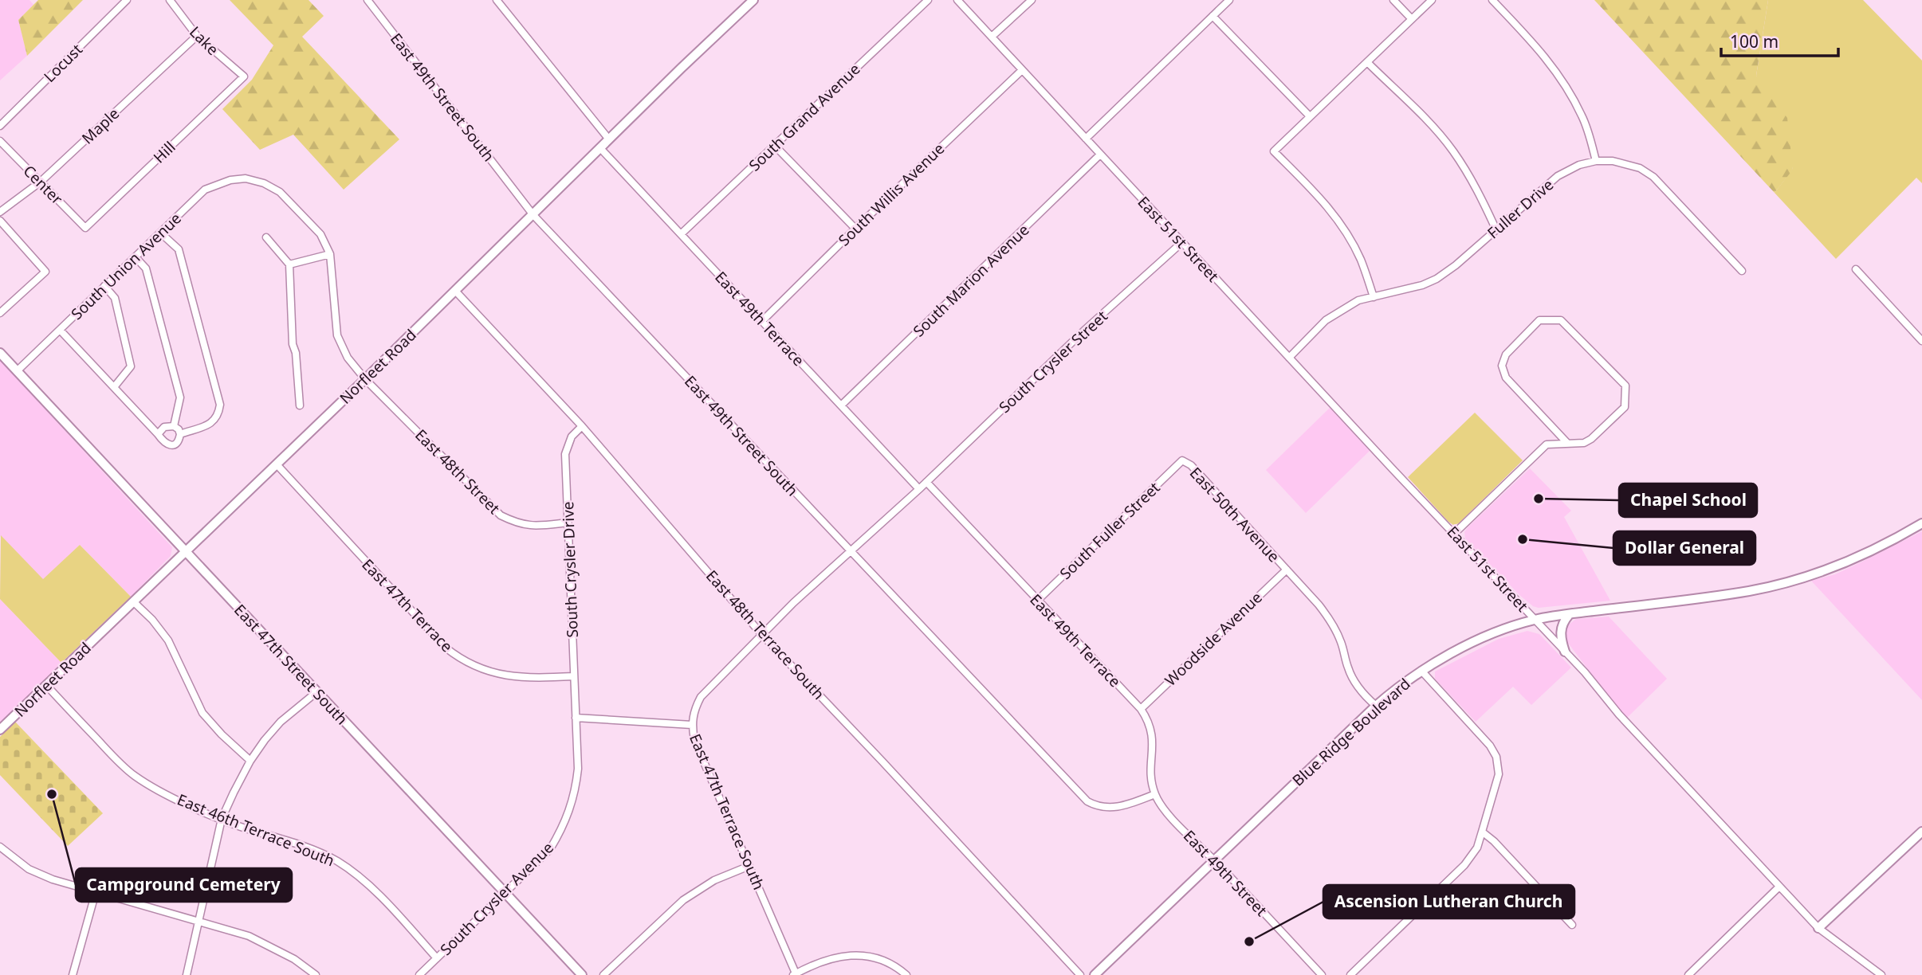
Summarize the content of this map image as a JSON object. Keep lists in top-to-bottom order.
{
  "streets": {
    "street": [
      "Lake",
      "Locust",
      "East 49th Street South",
      "South Grand Avenue",
      "Maple",
      "Hill",
      "Center",
      "South Willis Avenue",
      "Fuller Drive",
      "East 51st Street",
      "South Union Avenue",
      "South Marion Avenue",
      "East 49th Terrace",
      "South Crysler Street",
      "Norfleet Road",
      "East 48th Street",
      "East 50th Avenue",
      "South Fuller Street",
      "South Crysler Drive",
      "East 47th Terrace",
      "East 48th Terrace South",
      "Woodside Avenue",
      "East 47th Street South",
      "Blue Ridge Boulevard",
      "East 47th Terrace South",
      "East 46th Terrace South",
      "East 49th Street",
      "South Crysler Avenue"
    ]
  },
  "crossings": [
    ["Lake", "Maple"],
    ["Lake", "Hill"],
    ["East 49th Street South", "East 49th Terrace"],
    ["East 49th Street South", "Norfleet Road"],
    ["East 49th Street South", "East 49th Street"],
    ["South Grand Avenue", "East 49th Terrace"],
    ["Maple", "Center"],
    ["Hill", "Center"],
    ["South Willis Avenue", "East 49th Terrace"],
    ["Fuller Drive", "East 51st Street"],
    ["East 51st Street", "South Marion Avenue"],
    ["East 51st Street", "South Crysler Street"],
    ["East 51st Street", "Blue Ridge Boulevard"],
    ["South Union Avenue", "East 48th Street"],
    ["South Union Avenue", "East 47th Street South"],
    ["South Marion Avenue", "East 49th Terrace"],
    ["East 49th Terrace", "South Crysler Street"],
    ["East 49th Terrace", "Norfleet Road"],
    ["East 49th Terrace", "South Fuller Street"],
    ["East 49th Terrace", "Woodside Avenue"],
    ["East 49th Terrace", "East 49th Street"],
    ["Norfleet Road", "East 48th Street"],
    ["Norfleet Road", "East 47th Terrace"],
    ["Norfleet Road", "East 48th Terrace South"],
    ["Norfleet Road", "East 47th Street South"],
    ["Norfleet Road", "East 46th Terrace South"],
    ["East 48th Street", "South Crysler Drive"],
    ["East 50th Avenue", "South Fuller Street"],
    ["East 50th Avenue", "Woodside Avenue"],
    ["East 50th Avenue", "Blue Ridge Boulevard"],
    ["South Crysler Drive", "East 47th Terrace"],
    ["South Crysler Drive", "East 48th Terrace South"],
    ["South Crysler Drive", "East 47th Terrace South"],
    ["South Crysler Drive", "South Crysler Avenue"],
    ["East 47th Street South", "South Crysler Avenue"],
    ["Blue Ridge Boulevard", "East 49th Street"],
    ["East 47th Terrace South", "South Crysler Avenue"],
    ["East 46th Terrace South", "South Crysler Avenue"]
  ],
  "places": [
    "Chapel School",
    "Dollar General",
    "Campground Cemetery",
    "Ascension Lutheran Church"
  ],
  "scale_bar": "100 m"
}
